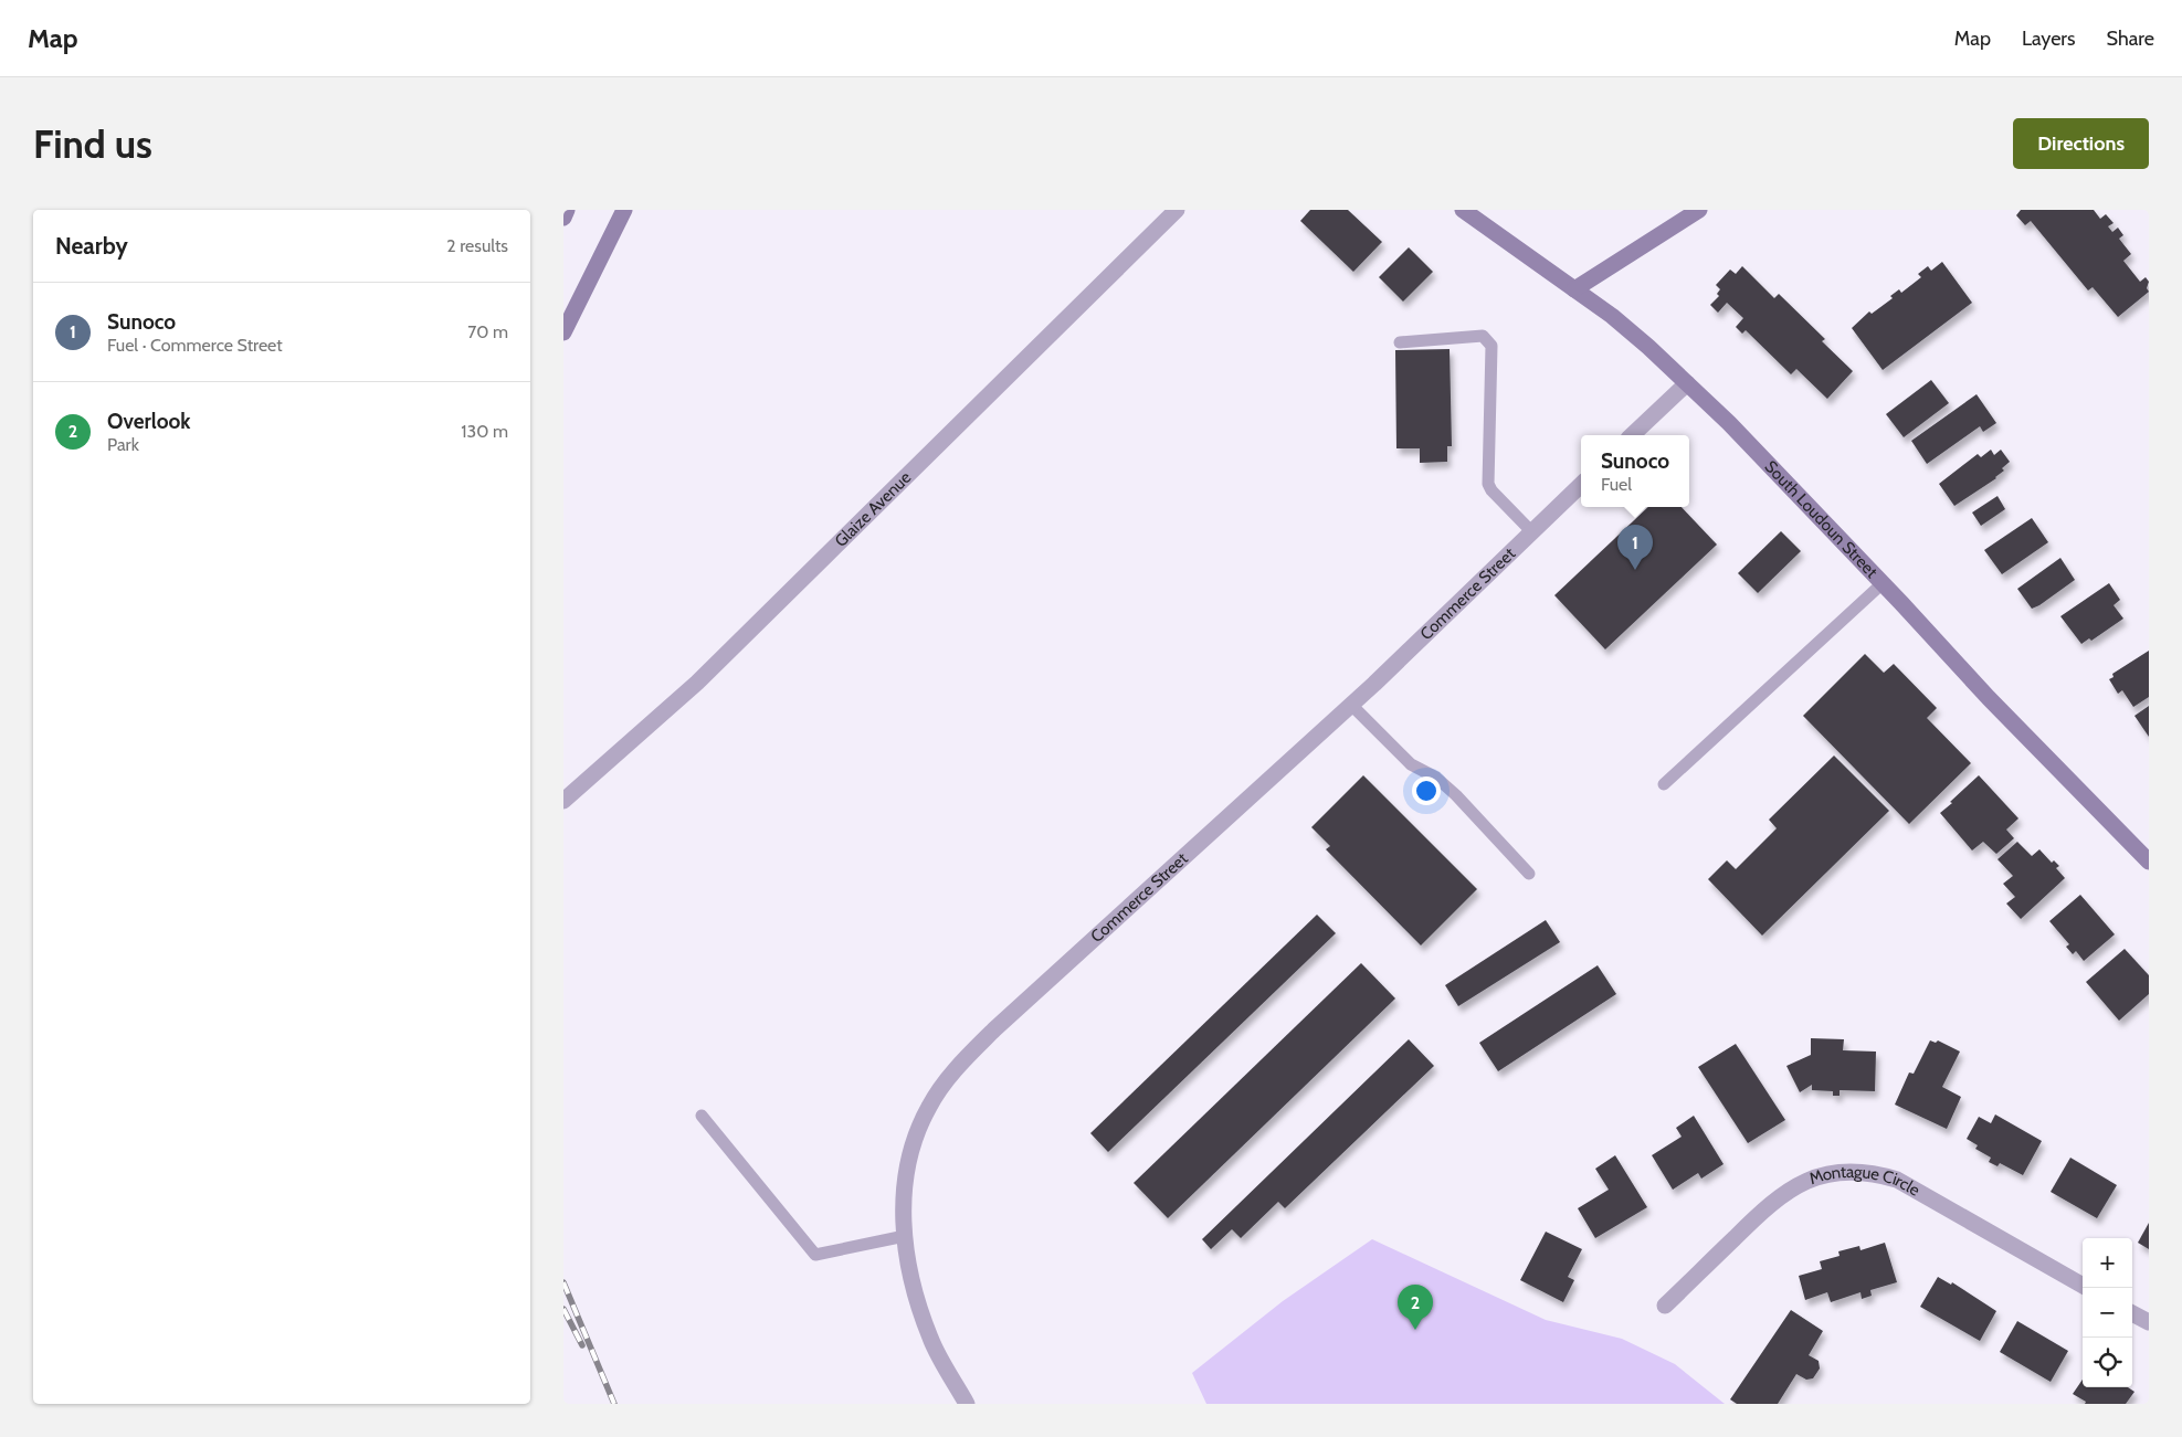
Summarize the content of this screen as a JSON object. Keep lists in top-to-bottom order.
{
  "streets": {
    "street": [
      "Glaize Avenue",
      "South Loudoun Street",
      "Commerce Street",
      "Montague Circle"
    ]
  },
  "page": {
    "header": "Map",
    "nav": ["Map", "Layers", "Share"],
    "buttons": "Directions",
    "title": "Find us",
    "heading": ["Nearby", "2 results"],
    "list": [
      {
        "mark": "1",
        "name": "Sunoco",
        "note": "Fuel · Commerce Street",
        "value": "70 m"
      },
      {
        "mark": "2",
        "name": "Overlook",
        "note": "Park",
        "value": "130 m"
      }
    ],
    "popup": ["Sunoco", "Fuel"],
    "pins": ["1", "2"],
    "map_buttons": ["+", "−"]
  }
}
